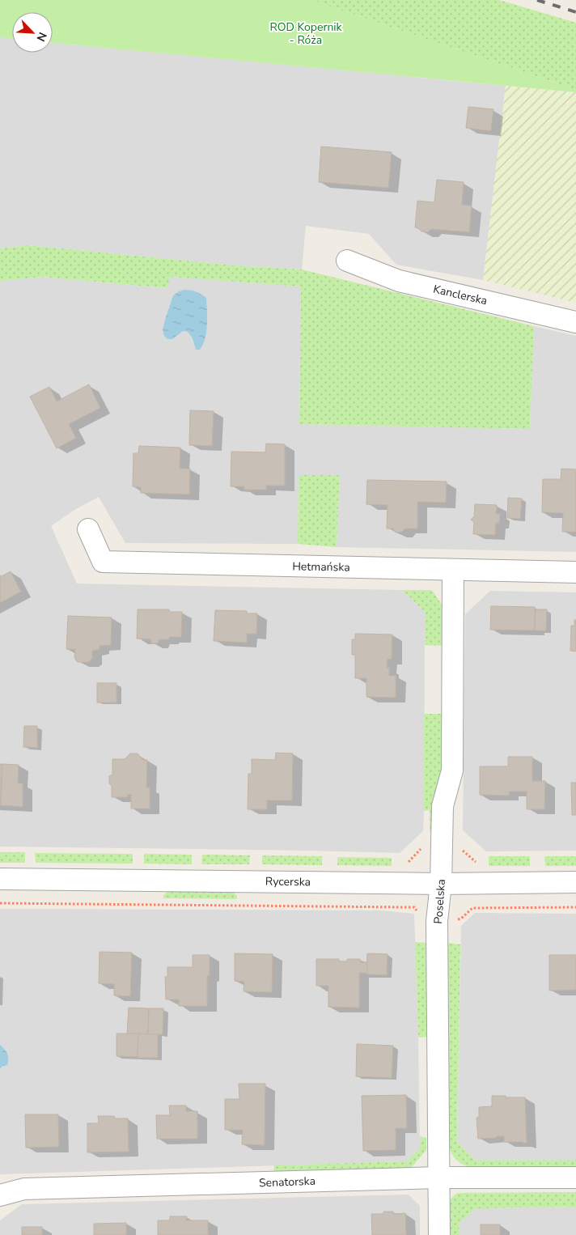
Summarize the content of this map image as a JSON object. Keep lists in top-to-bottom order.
{
  "streets": {
    "street": [
      "Kanclerska",
      "Hetmańska",
      "Rycerska",
      "Poselska",
      "Senatorska"
    ]
  },
  "crossings": [
    ["Hetmańska", "Poselska"],
    ["Rycerska", "Poselska"],
    ["Poselska", "Senatorska"]
  ],
  "parks": ["ROD Kopernik - Róża"],
  "north": "bottom right"
}
